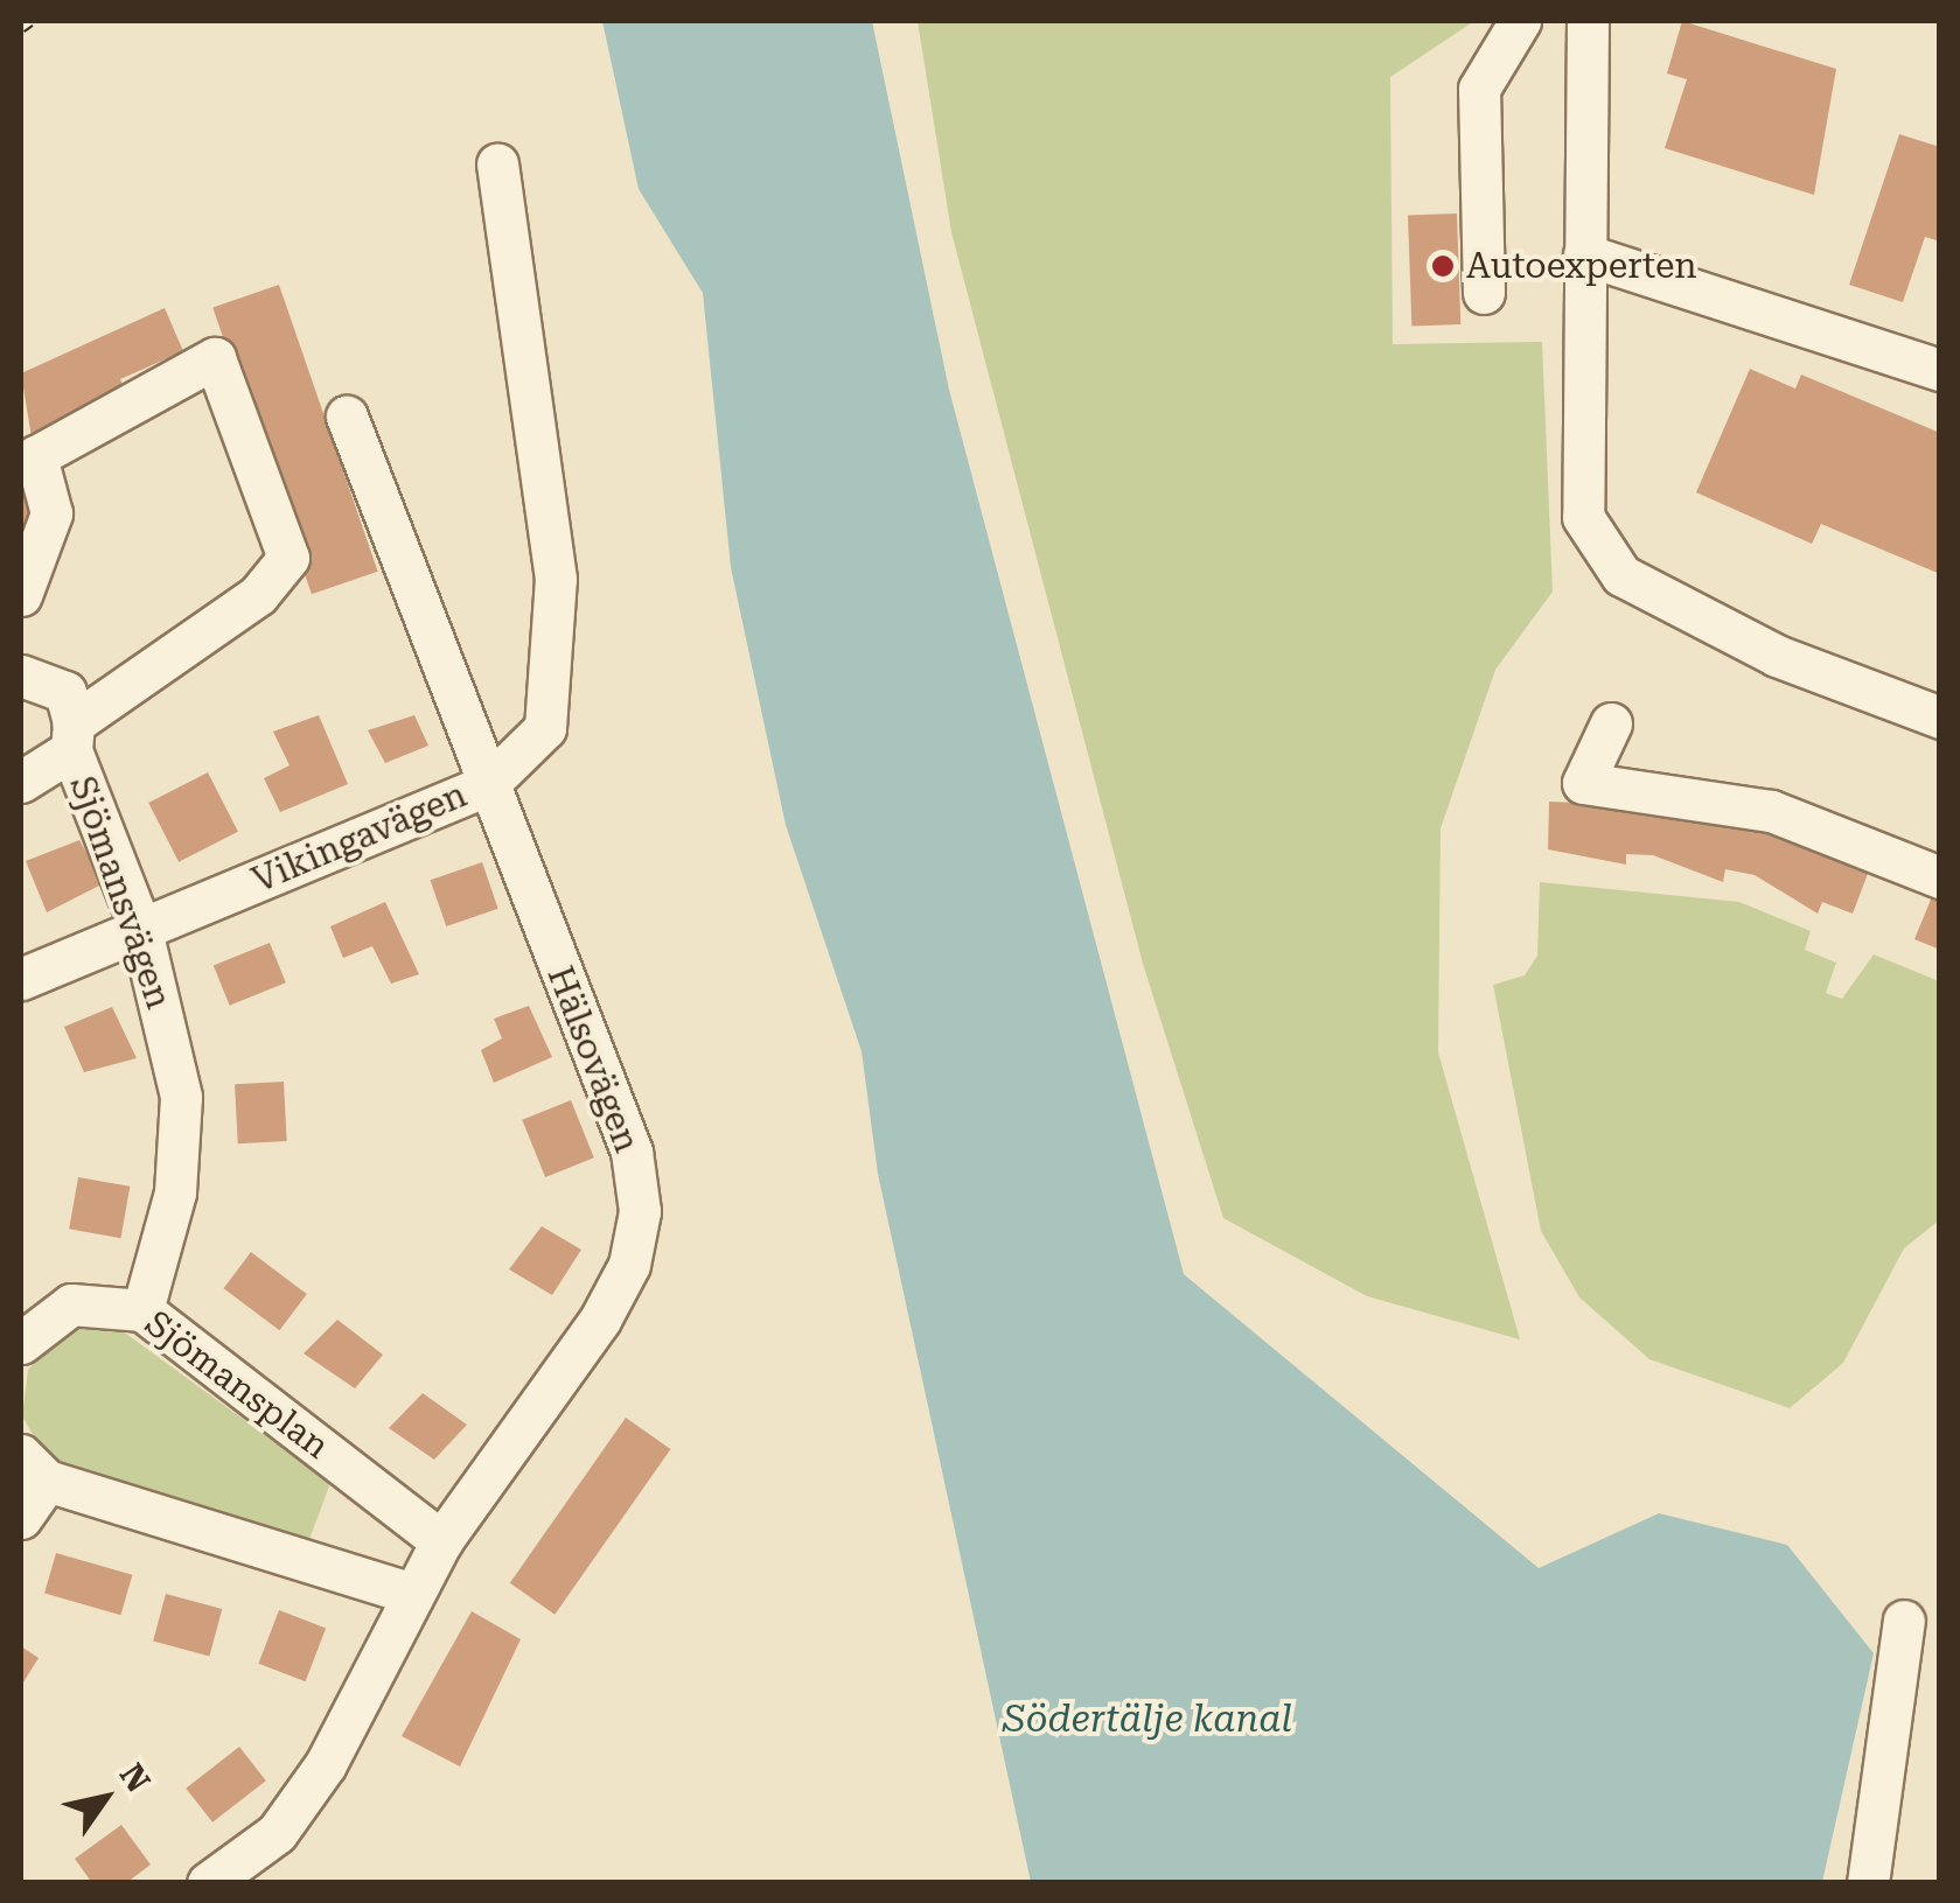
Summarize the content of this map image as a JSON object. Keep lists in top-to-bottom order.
{
  "streets": {
    "street": [
      "Vikingavägen",
      "Sjömansvägen",
      "Hälsovägen",
      "Sjömansplan"
    ]
  },
  "crossings": [
    ["Vikingavägen", "Sjömansvägen"],
    ["Vikingavägen", "Hälsovägen"],
    ["Sjömansvägen", "Sjömansplan"],
    ["Hälsovägen", "Sjömansplan"]
  ],
  "water": ["Södertälje kanal"],
  "places": ["Autoexperten"],
  "north": "top right"
}
